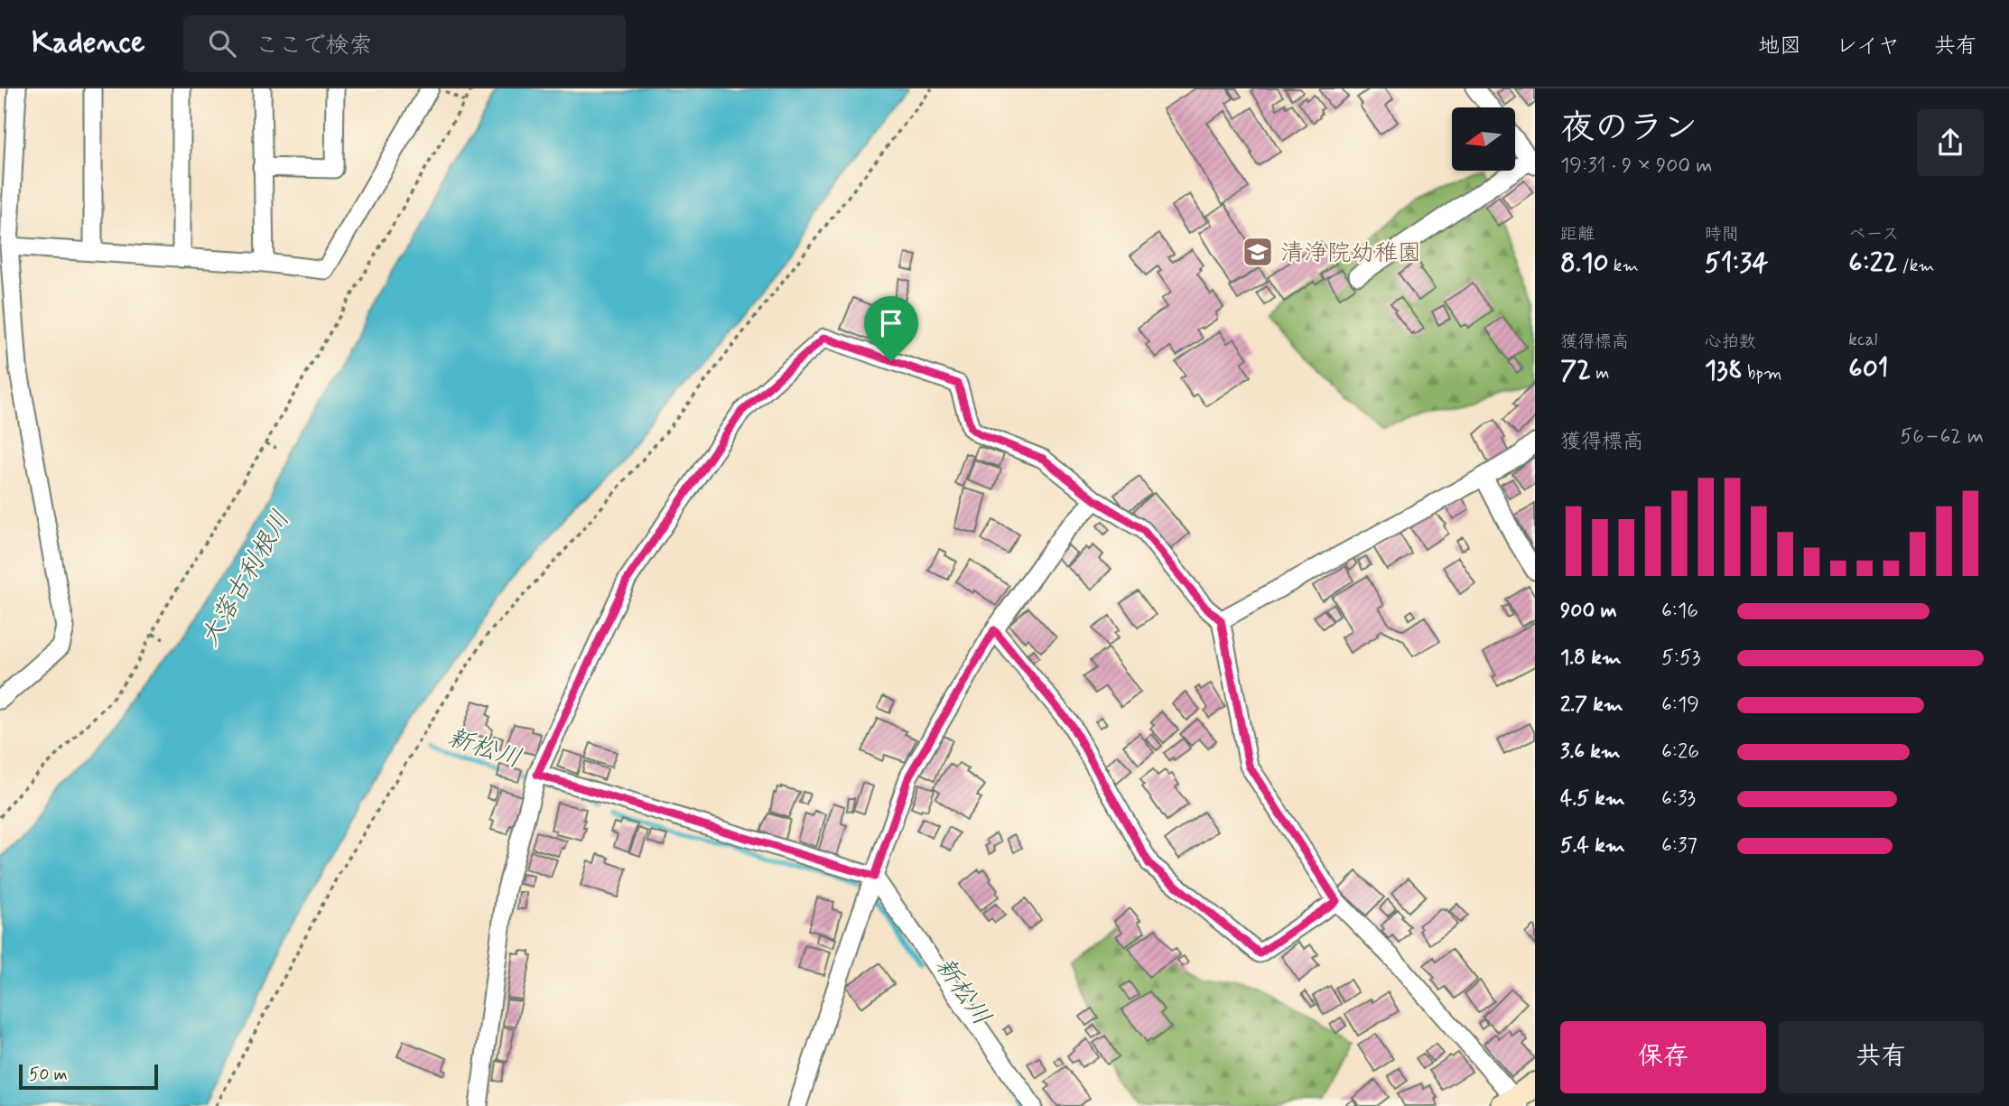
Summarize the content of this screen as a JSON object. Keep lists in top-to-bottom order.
{
  "water": ["大落古利根川", "新松川"],
  "places": {
    "school or university": ["清浄院幼稚園"]
  },
  "scale_bar": "50 m",
  "north": "left",
  "page": {
    "header": "Kadence",
    "search": "ここで検索",
    "nav": ["地図", "レイヤ", "共有"],
    "heading": ["夜のラン", "19:31 · 9 × 900 m"],
    "stats": [
      ["距離", "8.10 km"],
      ["時間", "51:34"],
      ["ペース", "6:22 /km"],
      ["獲得標高", "72 m"],
      ["心拍数", "138 bpm"],
      ["kcal", "601"]
    ],
    "chart": ["獲得標高", "56–62 m"],
    "list": [
      {
        "name": "900 m",
        "note": "6:16"
      },
      {
        "name": "1.8 km",
        "note": "5:53"
      },
      {
        "name": "2.7 km",
        "note": "6:19"
      },
      {
        "name": "3.6 km",
        "note": "6:26"
      },
      {
        "name": "4.5 km",
        "note": "6:33"
      },
      {
        "name": "5.4 km",
        "note": "6:37"
      }
    ],
    "buttons": ["保存", "共有"],
    "scale": "50 m"
  }
}
